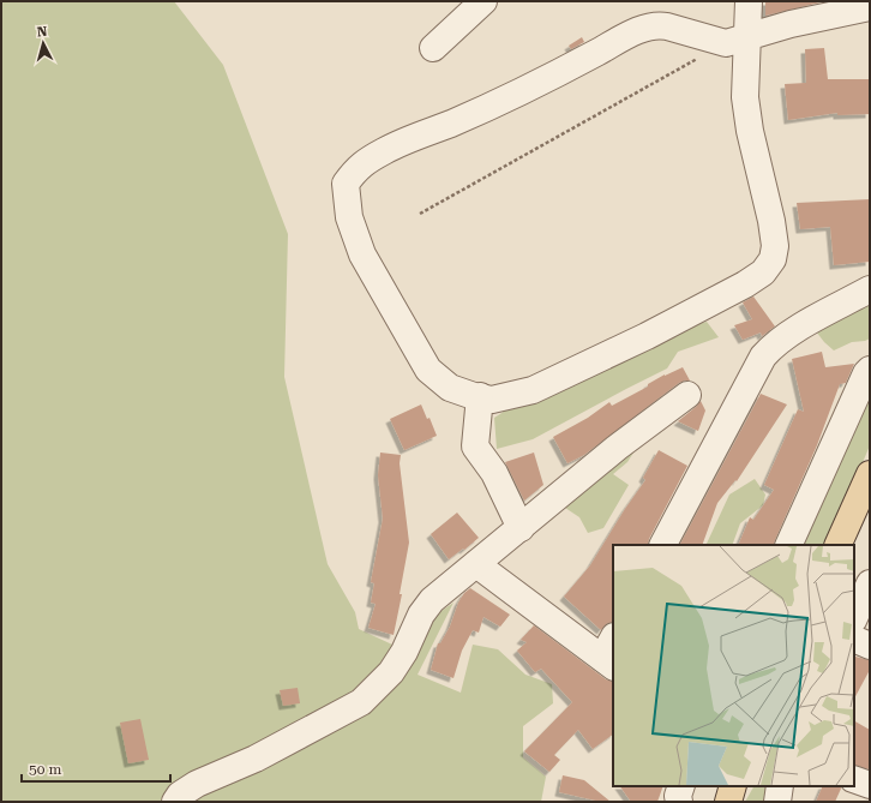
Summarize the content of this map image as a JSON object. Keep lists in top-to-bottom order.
{
  "scale_bar": "50 m",
  "north": "top"
}
